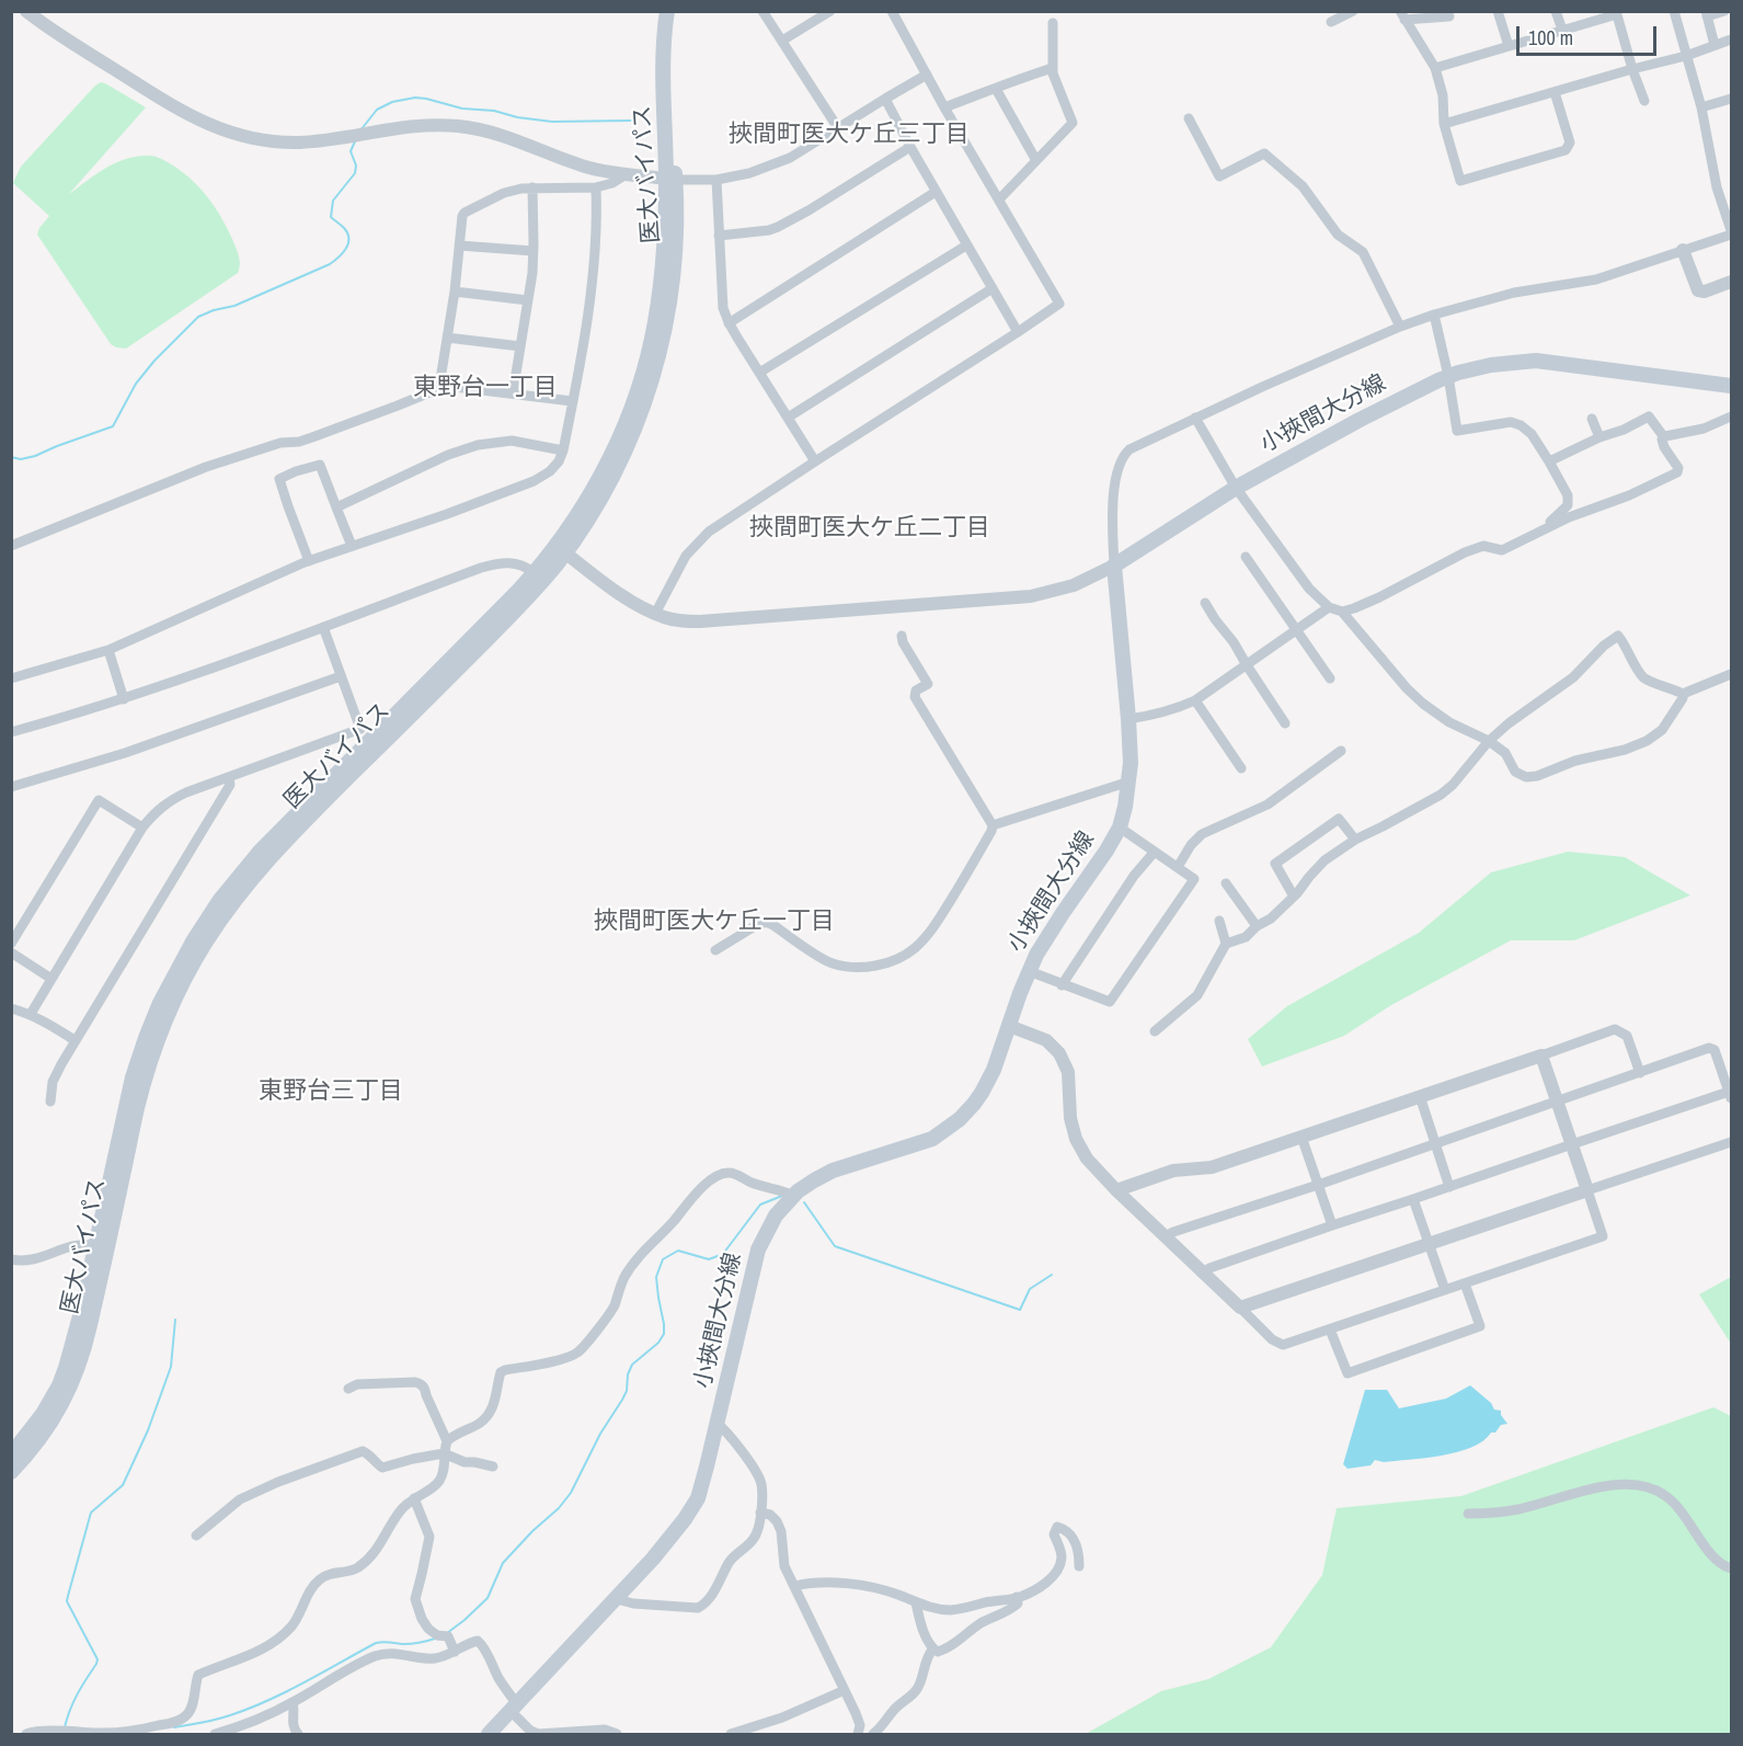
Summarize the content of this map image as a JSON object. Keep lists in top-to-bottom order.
{
  "streets": {
    "main road": ["医大バイパス", "小挾間大分線"]
  },
  "districts": [
    "挾間町医大ケ丘三丁目",
    "東野台一丁目",
    "挾間町医大ケ丘二丁目",
    "挾間町医大ケ丘一丁目",
    "東野台三丁目"
  ],
  "scale_bar": "100 m"
}
